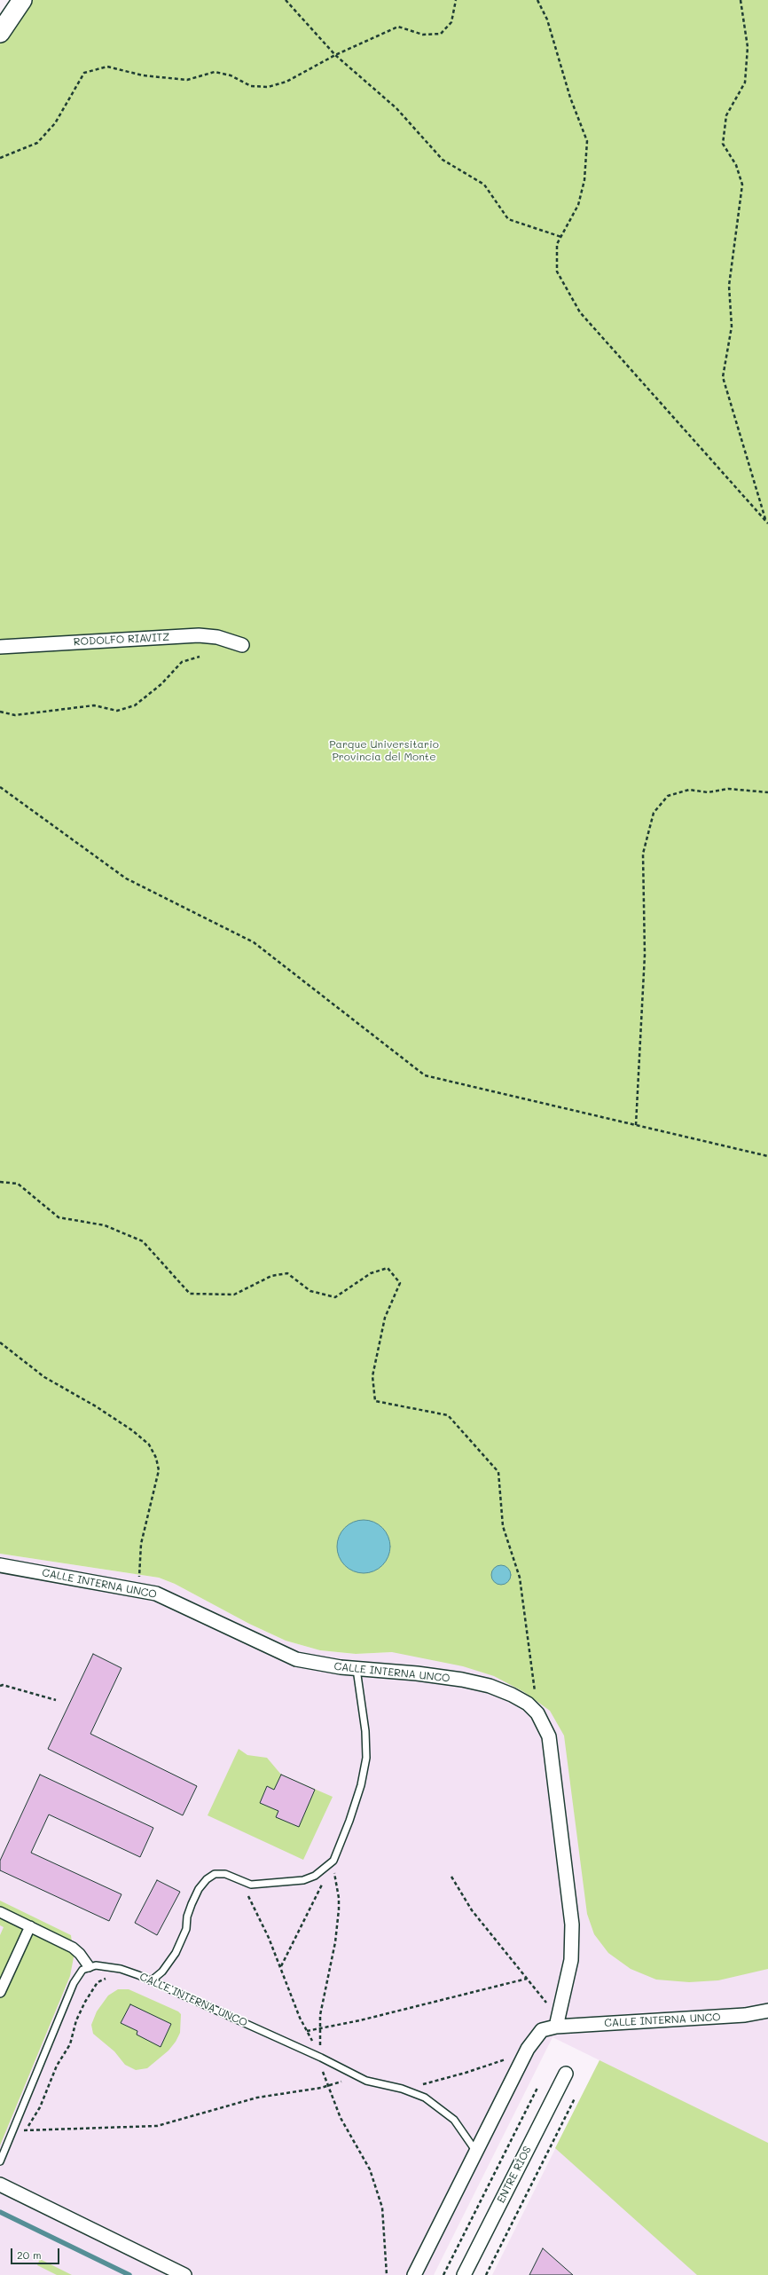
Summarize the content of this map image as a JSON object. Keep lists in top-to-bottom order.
{
  "streets": {
    "street": ["RODOLFO RIAVITZ", "CALLE INTERNA UNCO", "ENTRE RÍOS"]
  },
  "parks": ["Parque Universitario Provincia del Monte"],
  "scale_bar": "20 m"
}
